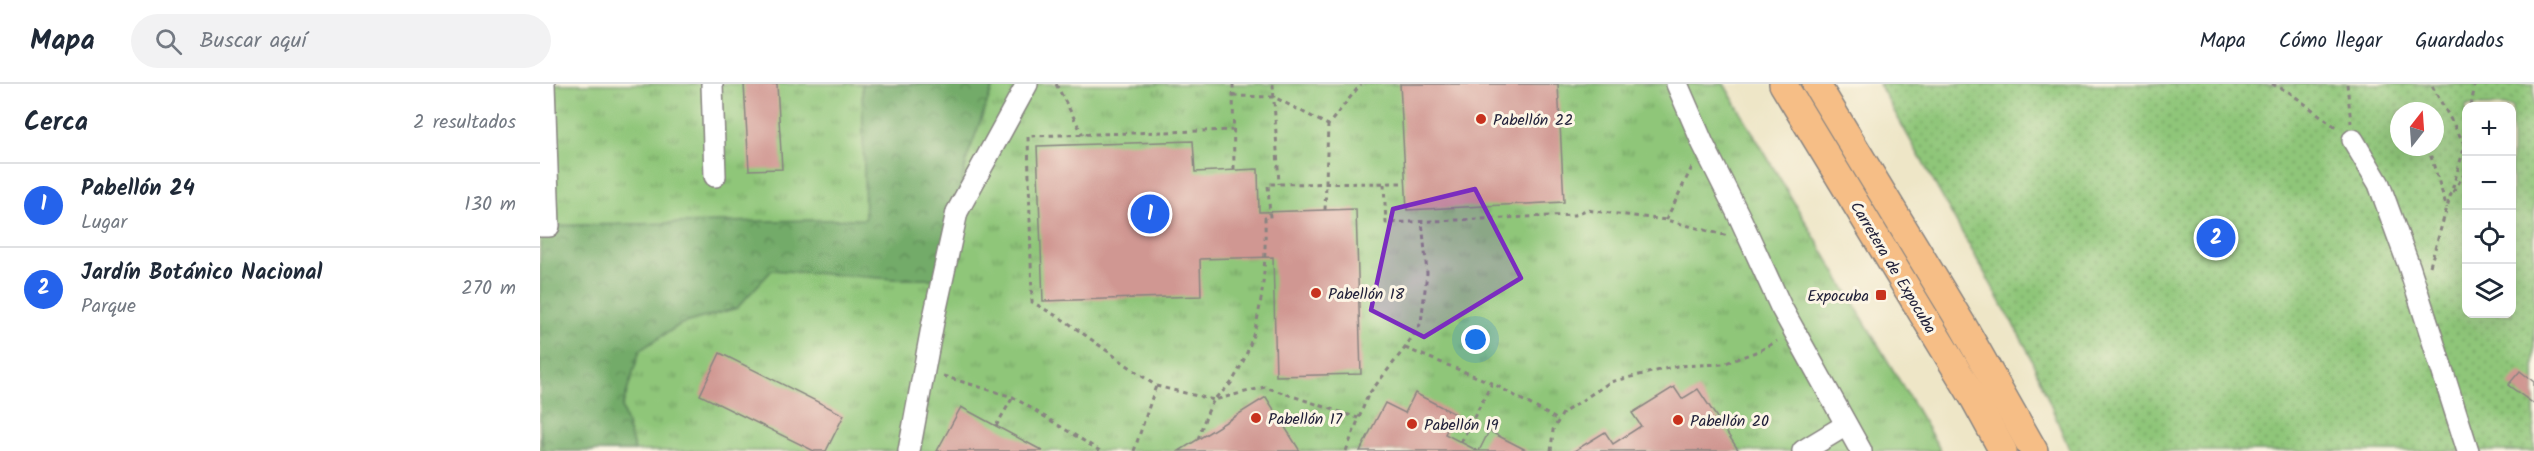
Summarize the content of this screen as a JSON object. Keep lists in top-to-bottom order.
{
  "streets": {
    "main road": ["Carretera de Expocuba"]
  },
  "places": {
    "other": [
      "Pabellón 22",
      "Pabellón 18",
      "Pabellón 17",
      "Pabellón 20",
      "Pabellón 19"
    ],
    "transit": ["Expocuba"]
  },
  "north": "top",
  "page": {
    "header": "Mapa",
    "search": "Buscar aquí",
    "nav": ["Mapa", "Cómo llegar", "Guardados"],
    "heading": ["Cerca", "2 resultados"],
    "map_buttons": ["+", "−"],
    "list": [
      {
        "mark": "1",
        "name": "Pabellón 24",
        "note": "Lugar",
        "value": "130 m"
      },
      {
        "mark": "2",
        "name": "Jardín Botánico Nacional",
        "note": "Parque",
        "value": "270 m"
      }
    ],
    "pins": ["1", "2"]
  }
}
